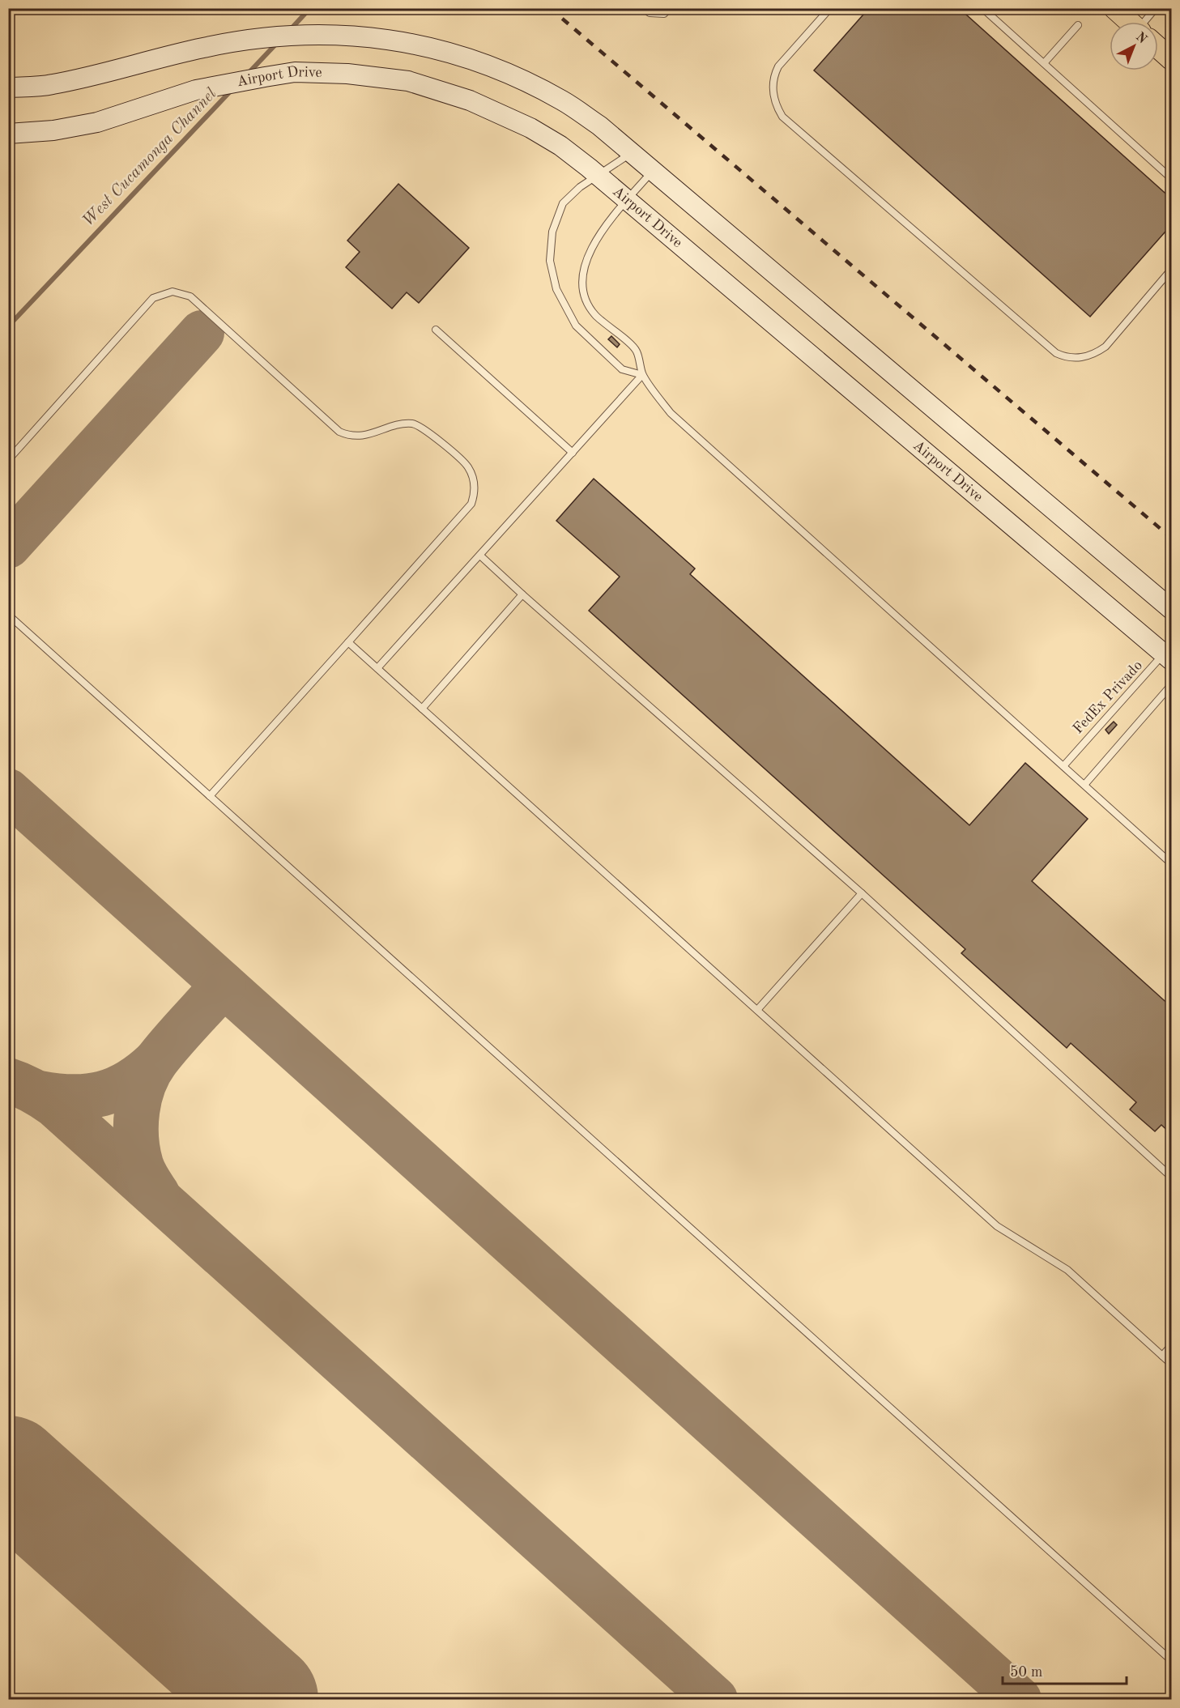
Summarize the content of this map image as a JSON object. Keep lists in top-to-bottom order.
{
  "streets": {
    "main road": ["Airport Drive"],
    "lane": ["FedEx Privado"]
  },
  "crossings": [
    ["Airport Drive", "FedEx Privado"]
  ],
  "water": ["West Cucamonga Channel"],
  "scale_bar": "50 m",
  "north": "top right"
}
